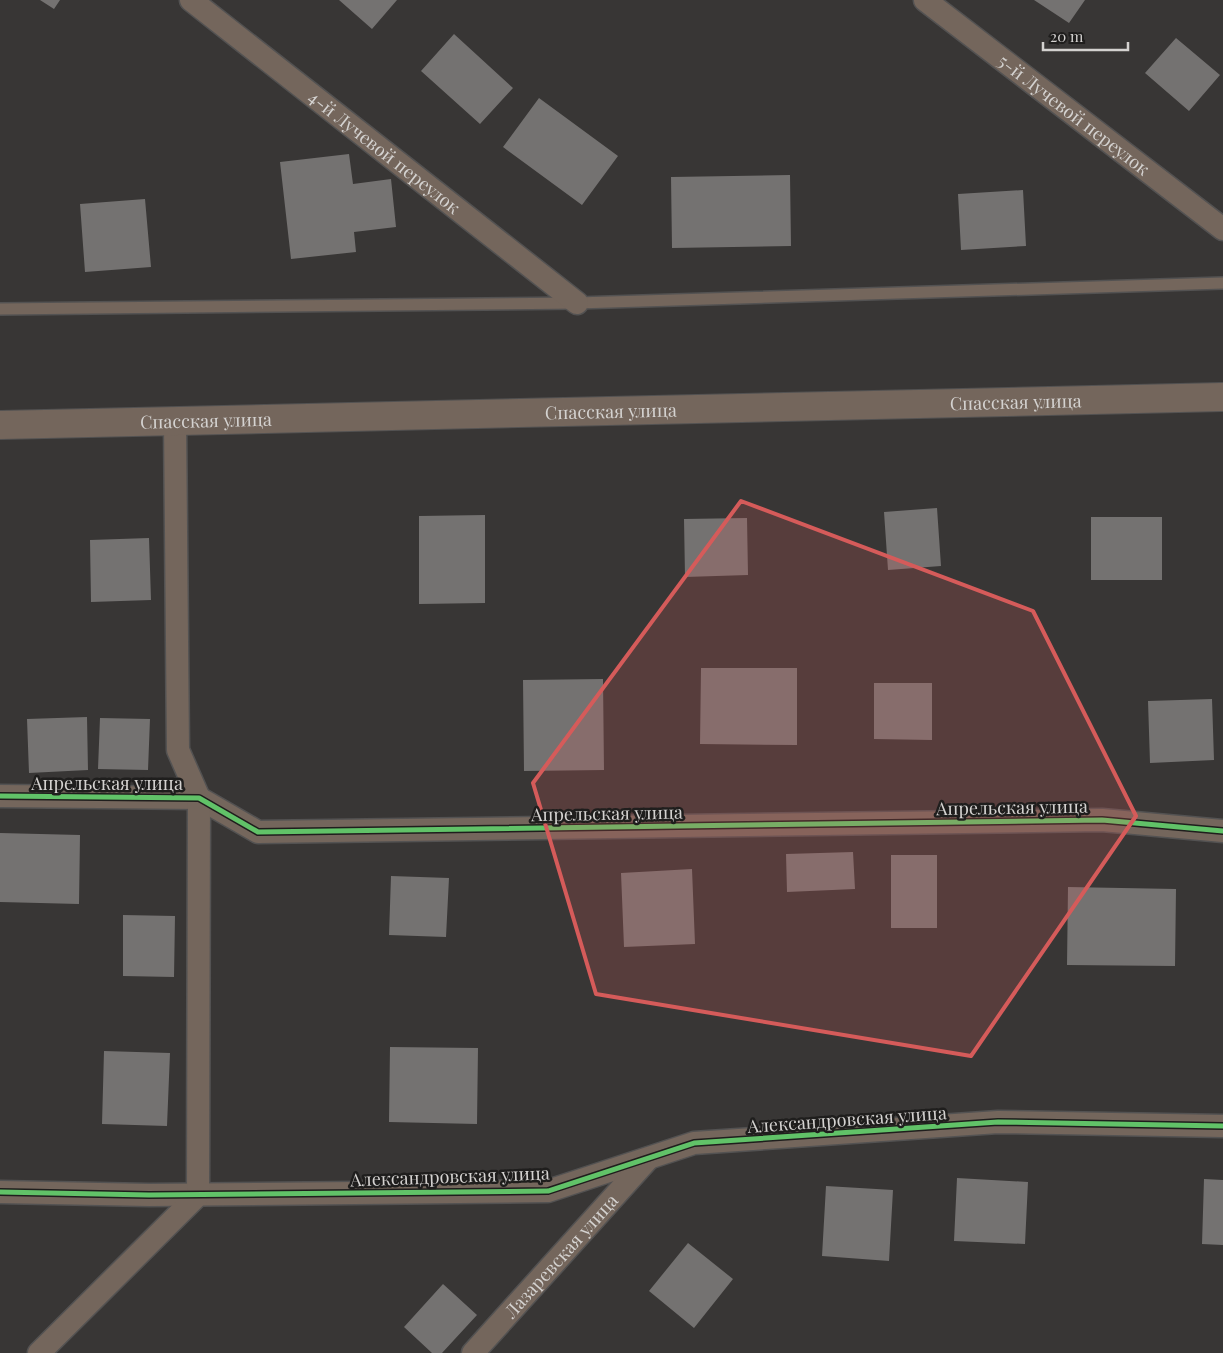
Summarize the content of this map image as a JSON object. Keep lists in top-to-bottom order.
{
  "streets": {
    "street": [
      "5-й Лучевой переулок",
      "4-й Лучевой переулок",
      "Спасская улица",
      "Апрельская улица",
      "Александровская улица",
      "Лазаревская улица"
    ]
  },
  "crossings": [
    ["Александровская улица", "Лазаревская улица"]
  ],
  "scale_bar": "20 m"
}
